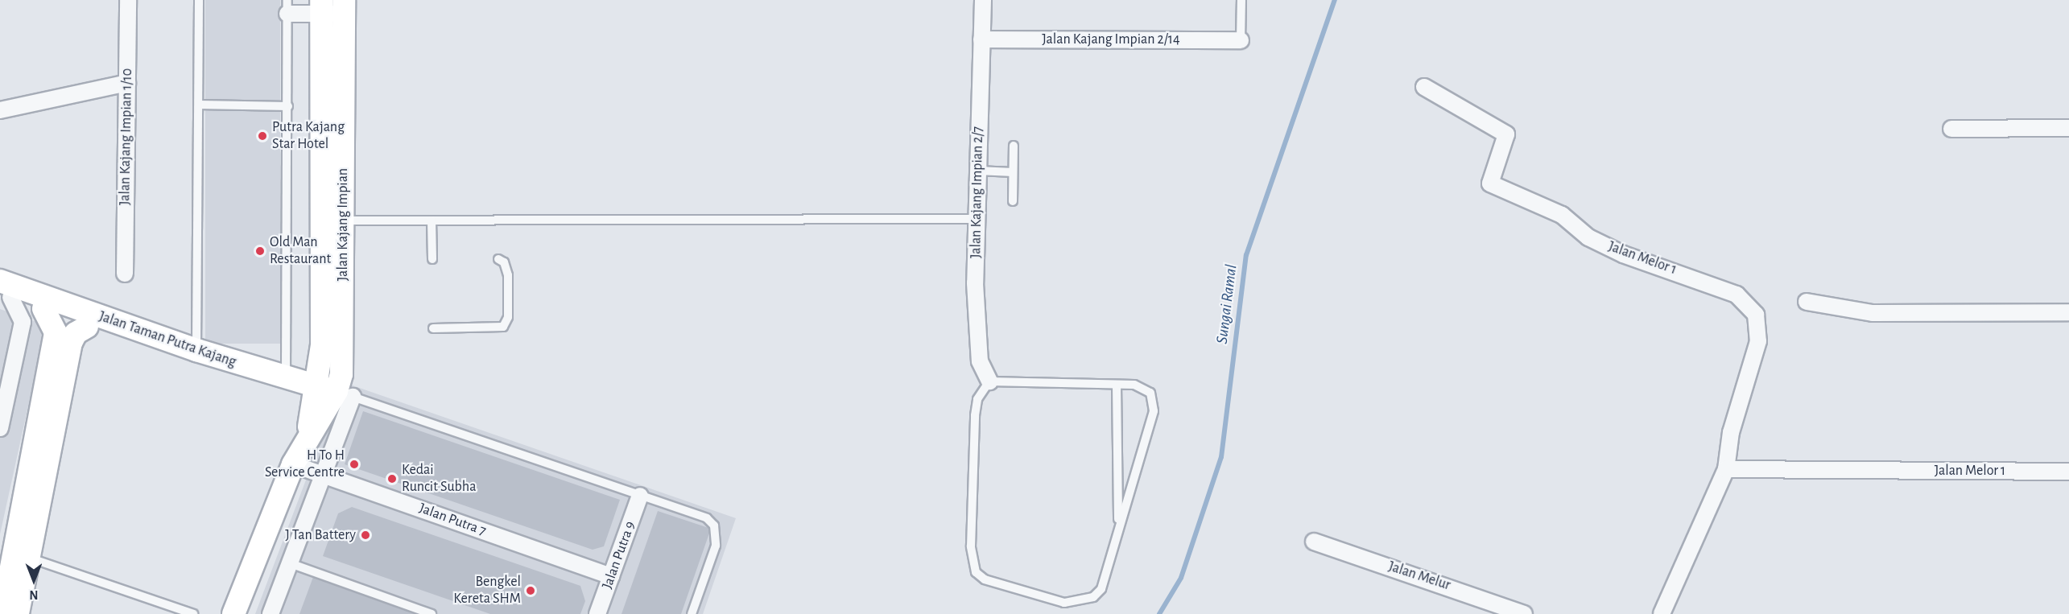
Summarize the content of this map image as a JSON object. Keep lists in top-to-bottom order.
{
  "streets": {
    "street": [
      "Jalan Kajang Impian 2/14",
      "Jalan Kajang Impian 1/10",
      "Jalan Kajang Impian 2/7",
      "Jalan Kajang Impian",
      "Jalan Melor 1",
      "Jalan Taman Putra Kajang",
      "Jalan Putra 7",
      "Jalan Putra 9",
      "Jalan Melur"
    ]
  },
  "crossings": [
    ["Jalan Kajang Impian 2/14", "Jalan Kajang Impian 2/7"],
    ["Jalan Kajang Impian", "Jalan Taman Putra Kajang"],
    ["Jalan Kajang Impian", "Jalan Putra 7"],
    ["Jalan Putra 7", "Jalan Putra 9"]
  ],
  "water": ["Sungai Ramal"],
  "places": [
    "Putra Kajang Star Hotel",
    "Old Man Restaurant",
    "H To H Service Centre",
    "Kedai Runcit Subha",
    "J Tan Battery",
    "Bengkel Kereta SHM"
  ],
  "north": "bottom"
}
